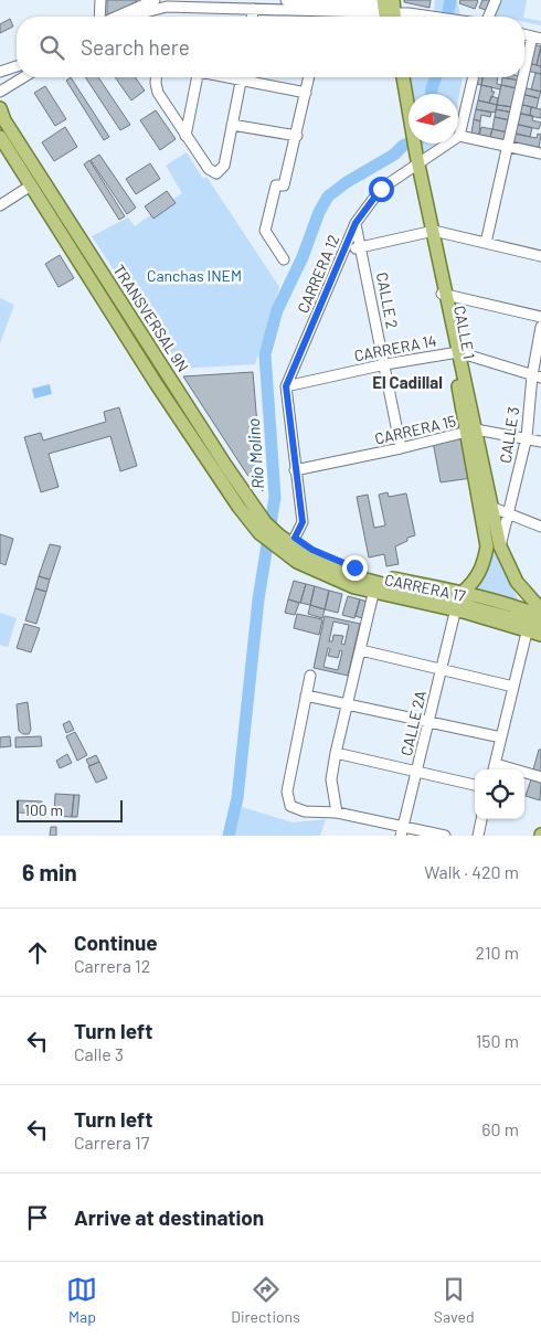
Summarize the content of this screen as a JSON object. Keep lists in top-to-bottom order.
{
  "streets": {
    "main road": ["TRANSVERSAL 9N", "CALLE 1", "CARRERA 17"],
    "street": [
      "CARRERA 12",
      "CALLE 2",
      "CARRERA 14",
      "CARRERA 15",
      "CALLE 3",
      "CALLE 2A"
    ]
  },
  "crossings": [
    ["CARRERA 12", "CALLE 2"],
    ["CARRERA 12", "CALLE 1"],
    ["CARRERA 12", "CARRERA 14"],
    ["CALLE 2", "CARRERA 14"],
    ["CALLE 2", "CARRERA 15"],
    ["TRANSVERSAL 9N", "CARRERA 17"],
    ["CALLE 1", "CARRERA 14"],
    ["CALLE 1", "CARRERA 15"],
    ["CALLE 1", "CALLE 3"],
    ["CALLE 1", "CARRERA 17"],
    ["CARRERA 14", "CALLE 3"],
    ["CARRERA 15", "CALLE 3"]
  ],
  "districts": ["El Cadillal"],
  "water": ["Río Molino"],
  "parks": ["Canchas INEM"],
  "scale_bar": "100 m",
  "north": "left",
  "page": {
    "search": "Search here",
    "scale": "100 m",
    "heading": ["6 min", "Walk · 420 m"],
    "list": [
      ["Continue", "Carrera 12", "210 m"],
      ["Turn left", "Calle 3", "150 m"],
      ["Turn left", "Carrera 17", "60 m"],
      "Arrive at destination"
    ],
    "nav": ["Map", "Directions", "Saved"]
  }
}
